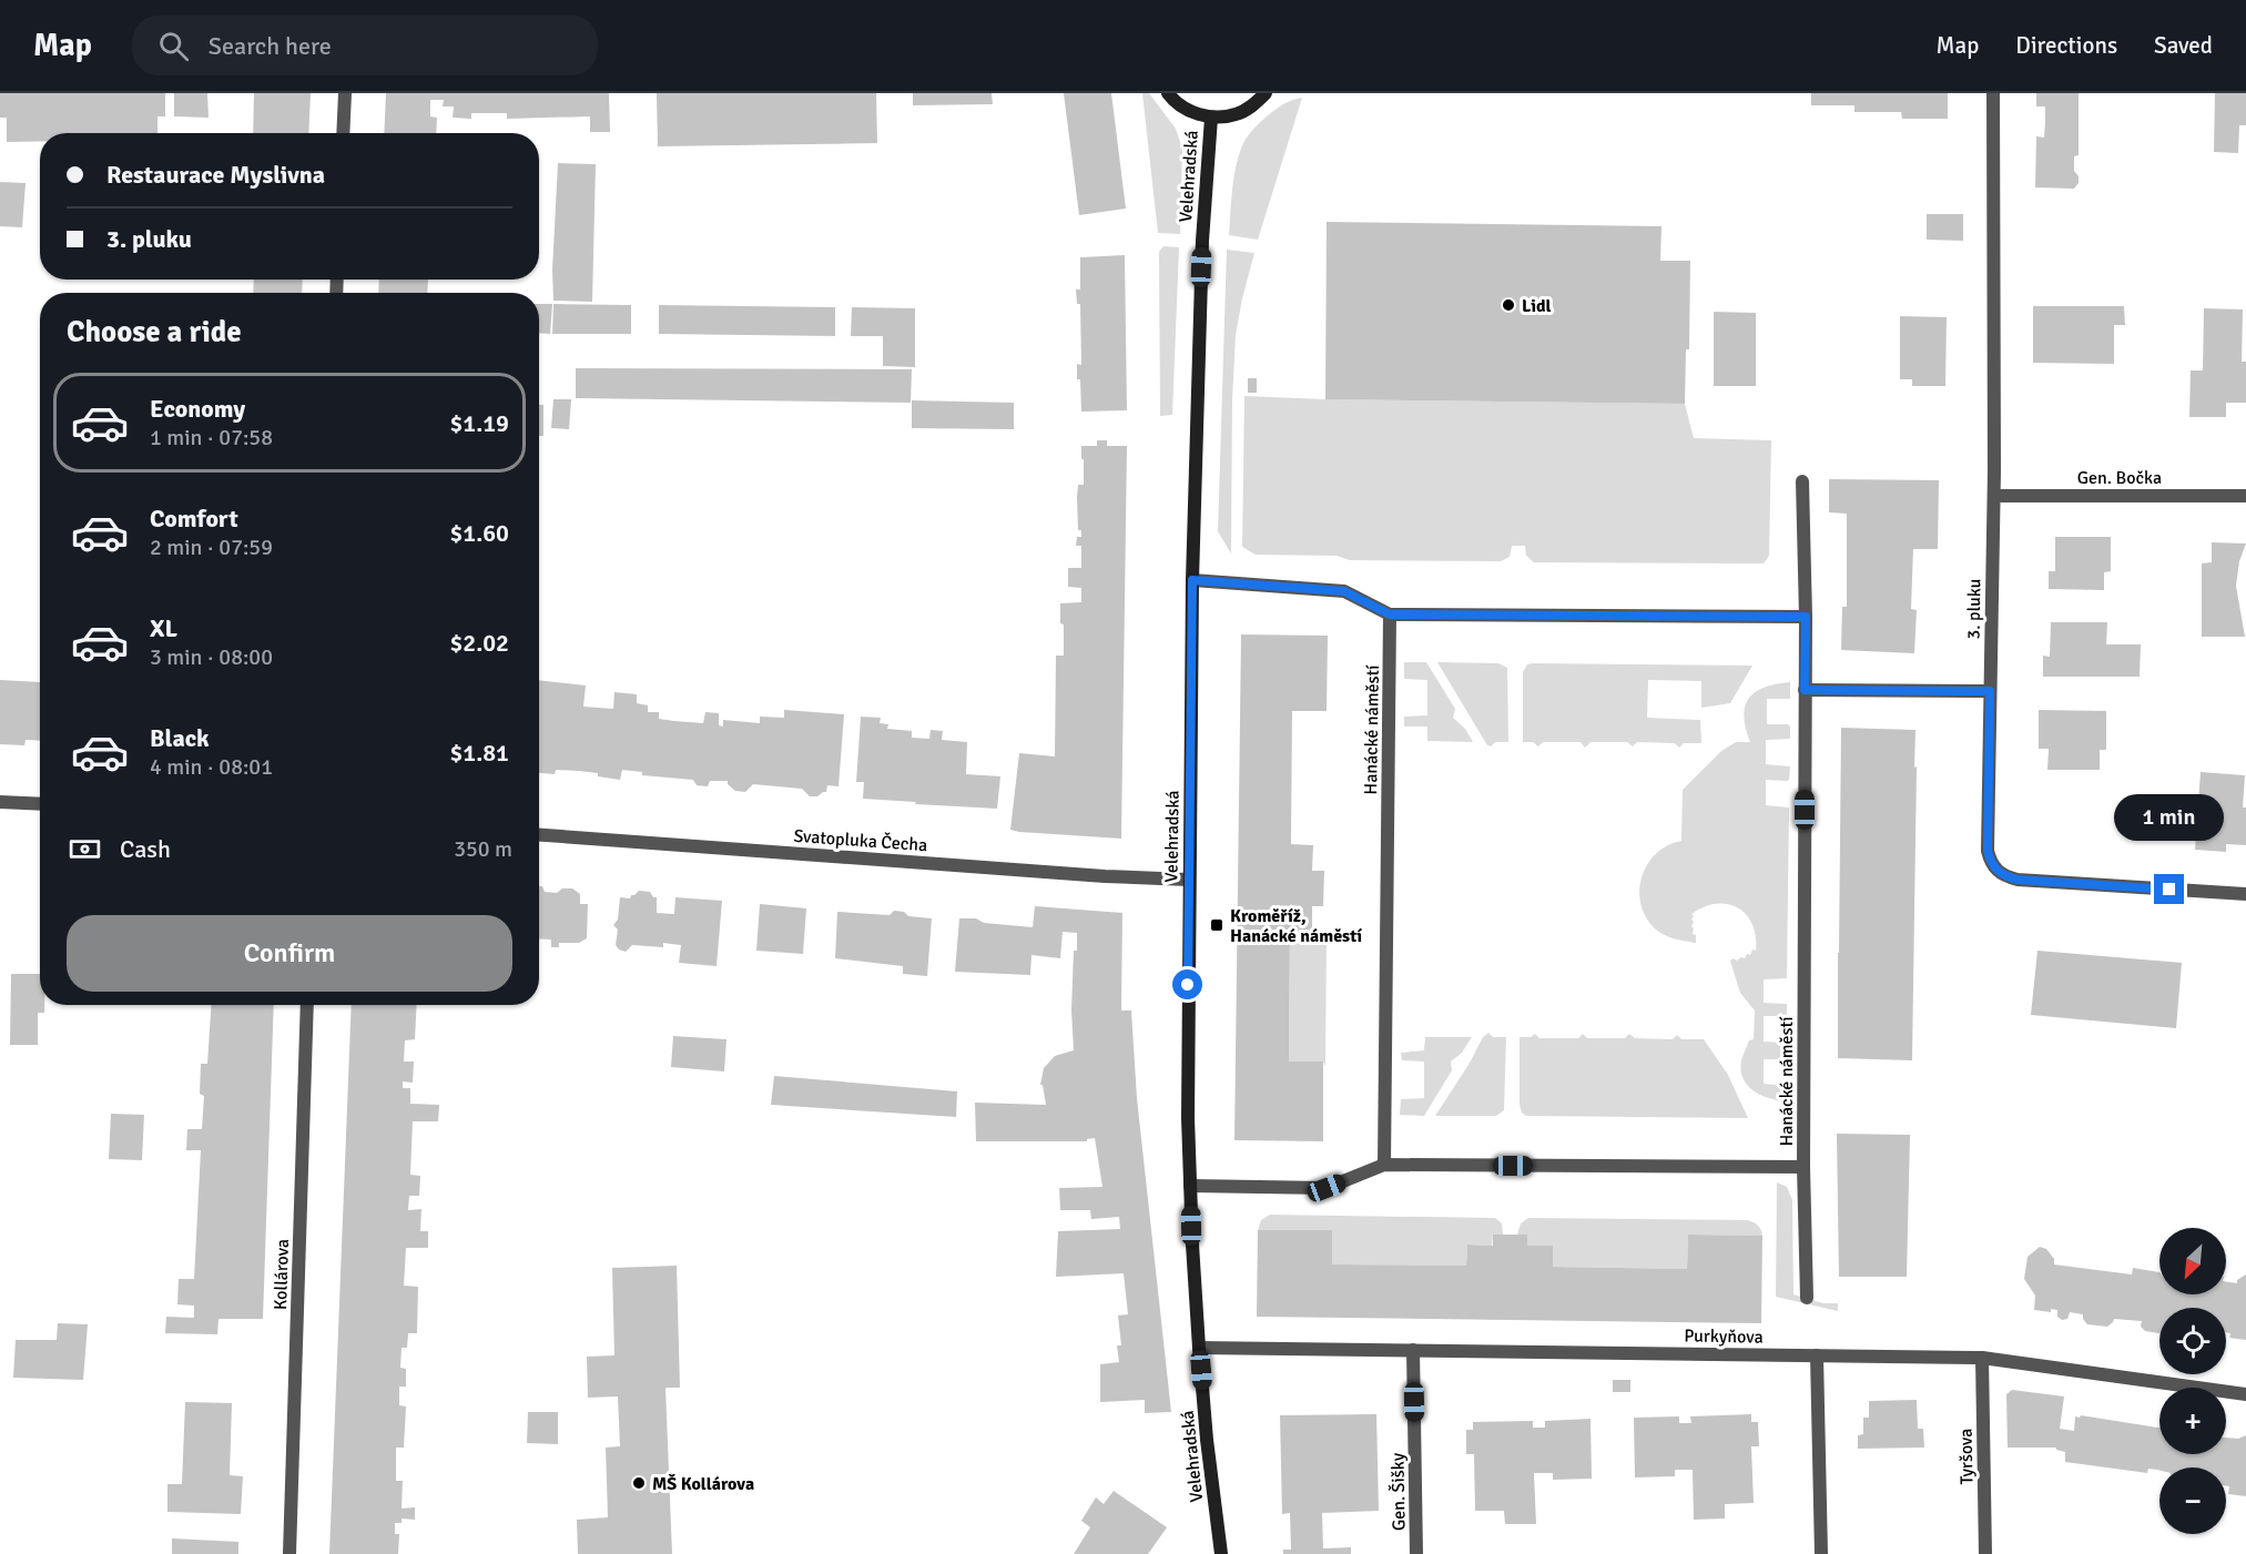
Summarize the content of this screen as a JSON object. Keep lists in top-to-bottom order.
{
  "streets": {
    "main road": ["Velehradská"],
    "street": [
      "Gen. Bočka",
      "3. pluku",
      "Hanácké náměstí",
      "Svatopluka Čecha",
      "Kollárova",
      "Purkyňova",
      "Tyršova",
      "Gen. Šišky"
    ]
  },
  "crossings": [
    ["Velehradská", "Hanácké náměstí"],
    ["Velehradská", "Svatopluka Čecha"],
    ["Velehradská", "Purkyňova"],
    ["Gen. Bočka", "3. pluku"],
    ["Purkyňova", "Tyršova"],
    ["Purkyňova", "Gen. Šišky"]
  ],
  "places": {
    "other": ["Lidl", "MŠ Kollárova"],
    "transit": ["Kroměříž, Hanácké náměstí"]
  },
  "north": "bottom left",
  "page": {
    "header": "Map",
    "search": "Search here",
    "nav": ["Map", "Directions", "Saved"],
    "banner": ["Restaurace Myslivna", "3. pluku"],
    "heading": "Choose a ride",
    "list": [
      {
        "name": "Economy",
        "note": "1 min · 07:58",
        "value": "$1.19"
      },
      {
        "name": "Comfort",
        "note": "2 min · 07:59",
        "value": "$1.60"
      },
      {
        "name": "XL",
        "note": "3 min · 08:00",
        "value": "$2.02"
      },
      {
        "name": "Black",
        "note": "4 min · 08:01",
        "value": "$1.81"
      }
    ],
    "bubble": "1 min",
    "pay": ["Cash", "350 m"],
    "buttons": "Confirm",
    "map_buttons": ["+", "−"]
  }
}
